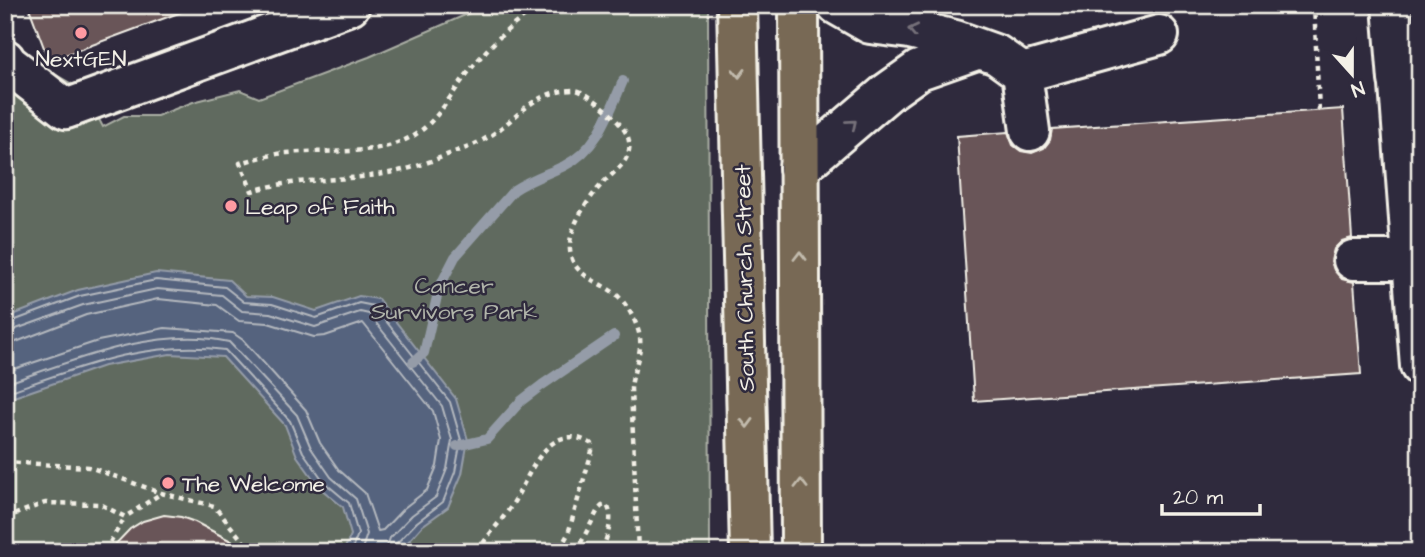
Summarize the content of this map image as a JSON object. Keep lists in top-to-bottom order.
{
  "streets": {
    "main road": ["South Church Street"]
  },
  "parks": ["Cancer Survivors Park"],
  "places": ["NextGEN", "Leap of Faith", "The Welcome"],
  "scale_bar": "20 m",
  "north": "bottom"
}
